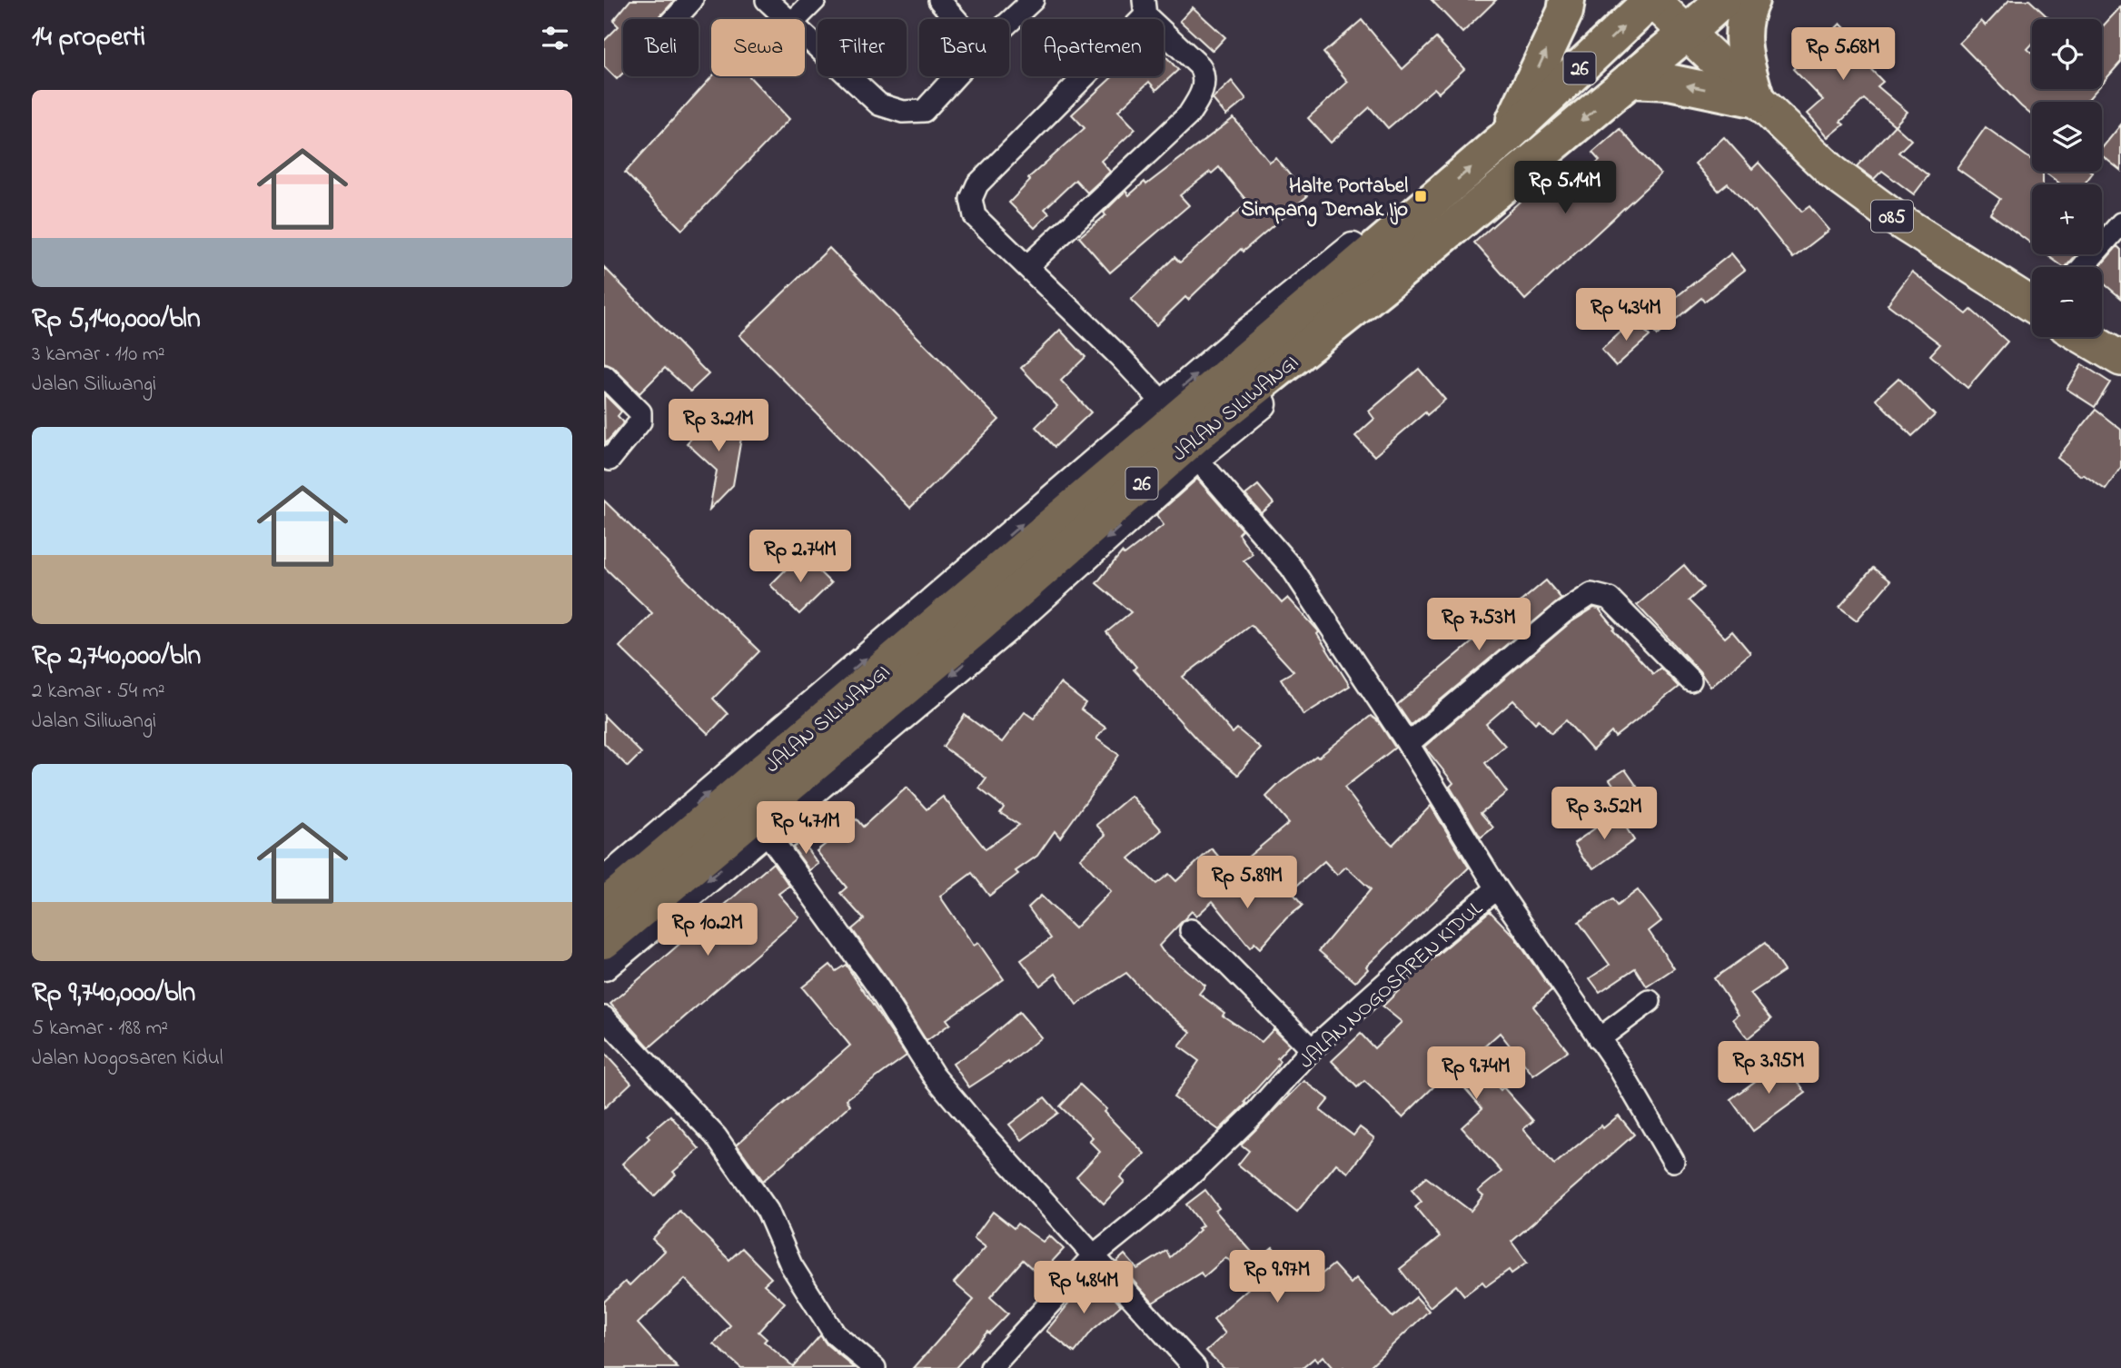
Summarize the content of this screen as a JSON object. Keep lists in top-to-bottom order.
{
  "streets": {
    "highway": ["26", "JALAN SILIWANGI"],
    "main road": ["085"],
    "street": ["JALAN NOGOSAREN KIDUL"]
  },
  "crossings": [
    ["085", "JALAN SILIWANGI"]
  ],
  "places": {
    "transit": ["Halte Portabel Simpang Demak Ijo"]
  },
  "page": {
    "heading": "14 properti",
    "map_buttons": ["+", "−"],
    "chip": [
      "Beli",
      "Sewa",
      "Filter",
      "Baru",
      "Apartemen"
    ],
    "price": [
      "Rp 5.68M",
      "Rp 5.14M",
      "Rp 4.34M",
      "Rp 3.21M",
      "Rp 2.74M",
      "Rp 7.53M",
      "Rp 3.52M",
      "Rp 4.71M",
      "Rp 5.89M",
      "Rp 10.2M",
      "Rp 3.95M",
      "Rp 9.74M",
      "Rp 9.97M",
      "Rp 4.84M"
    ],
    "list": [
      {
        "name": "Rp 5,140,000/bln",
        "note": "3 kamar · 110 m² · Jalan Siliwangi"
      },
      {
        "name": "Rp 2,740,000/bln",
        "note": "2 kamar · 54 m² · Jalan Siliwangi"
      },
      {
        "name": "Rp 9,740,000/bln",
        "note": "5 kamar · 188 m² · Jalan Nogosaren Kidul"
      }
    ]
  }
}
